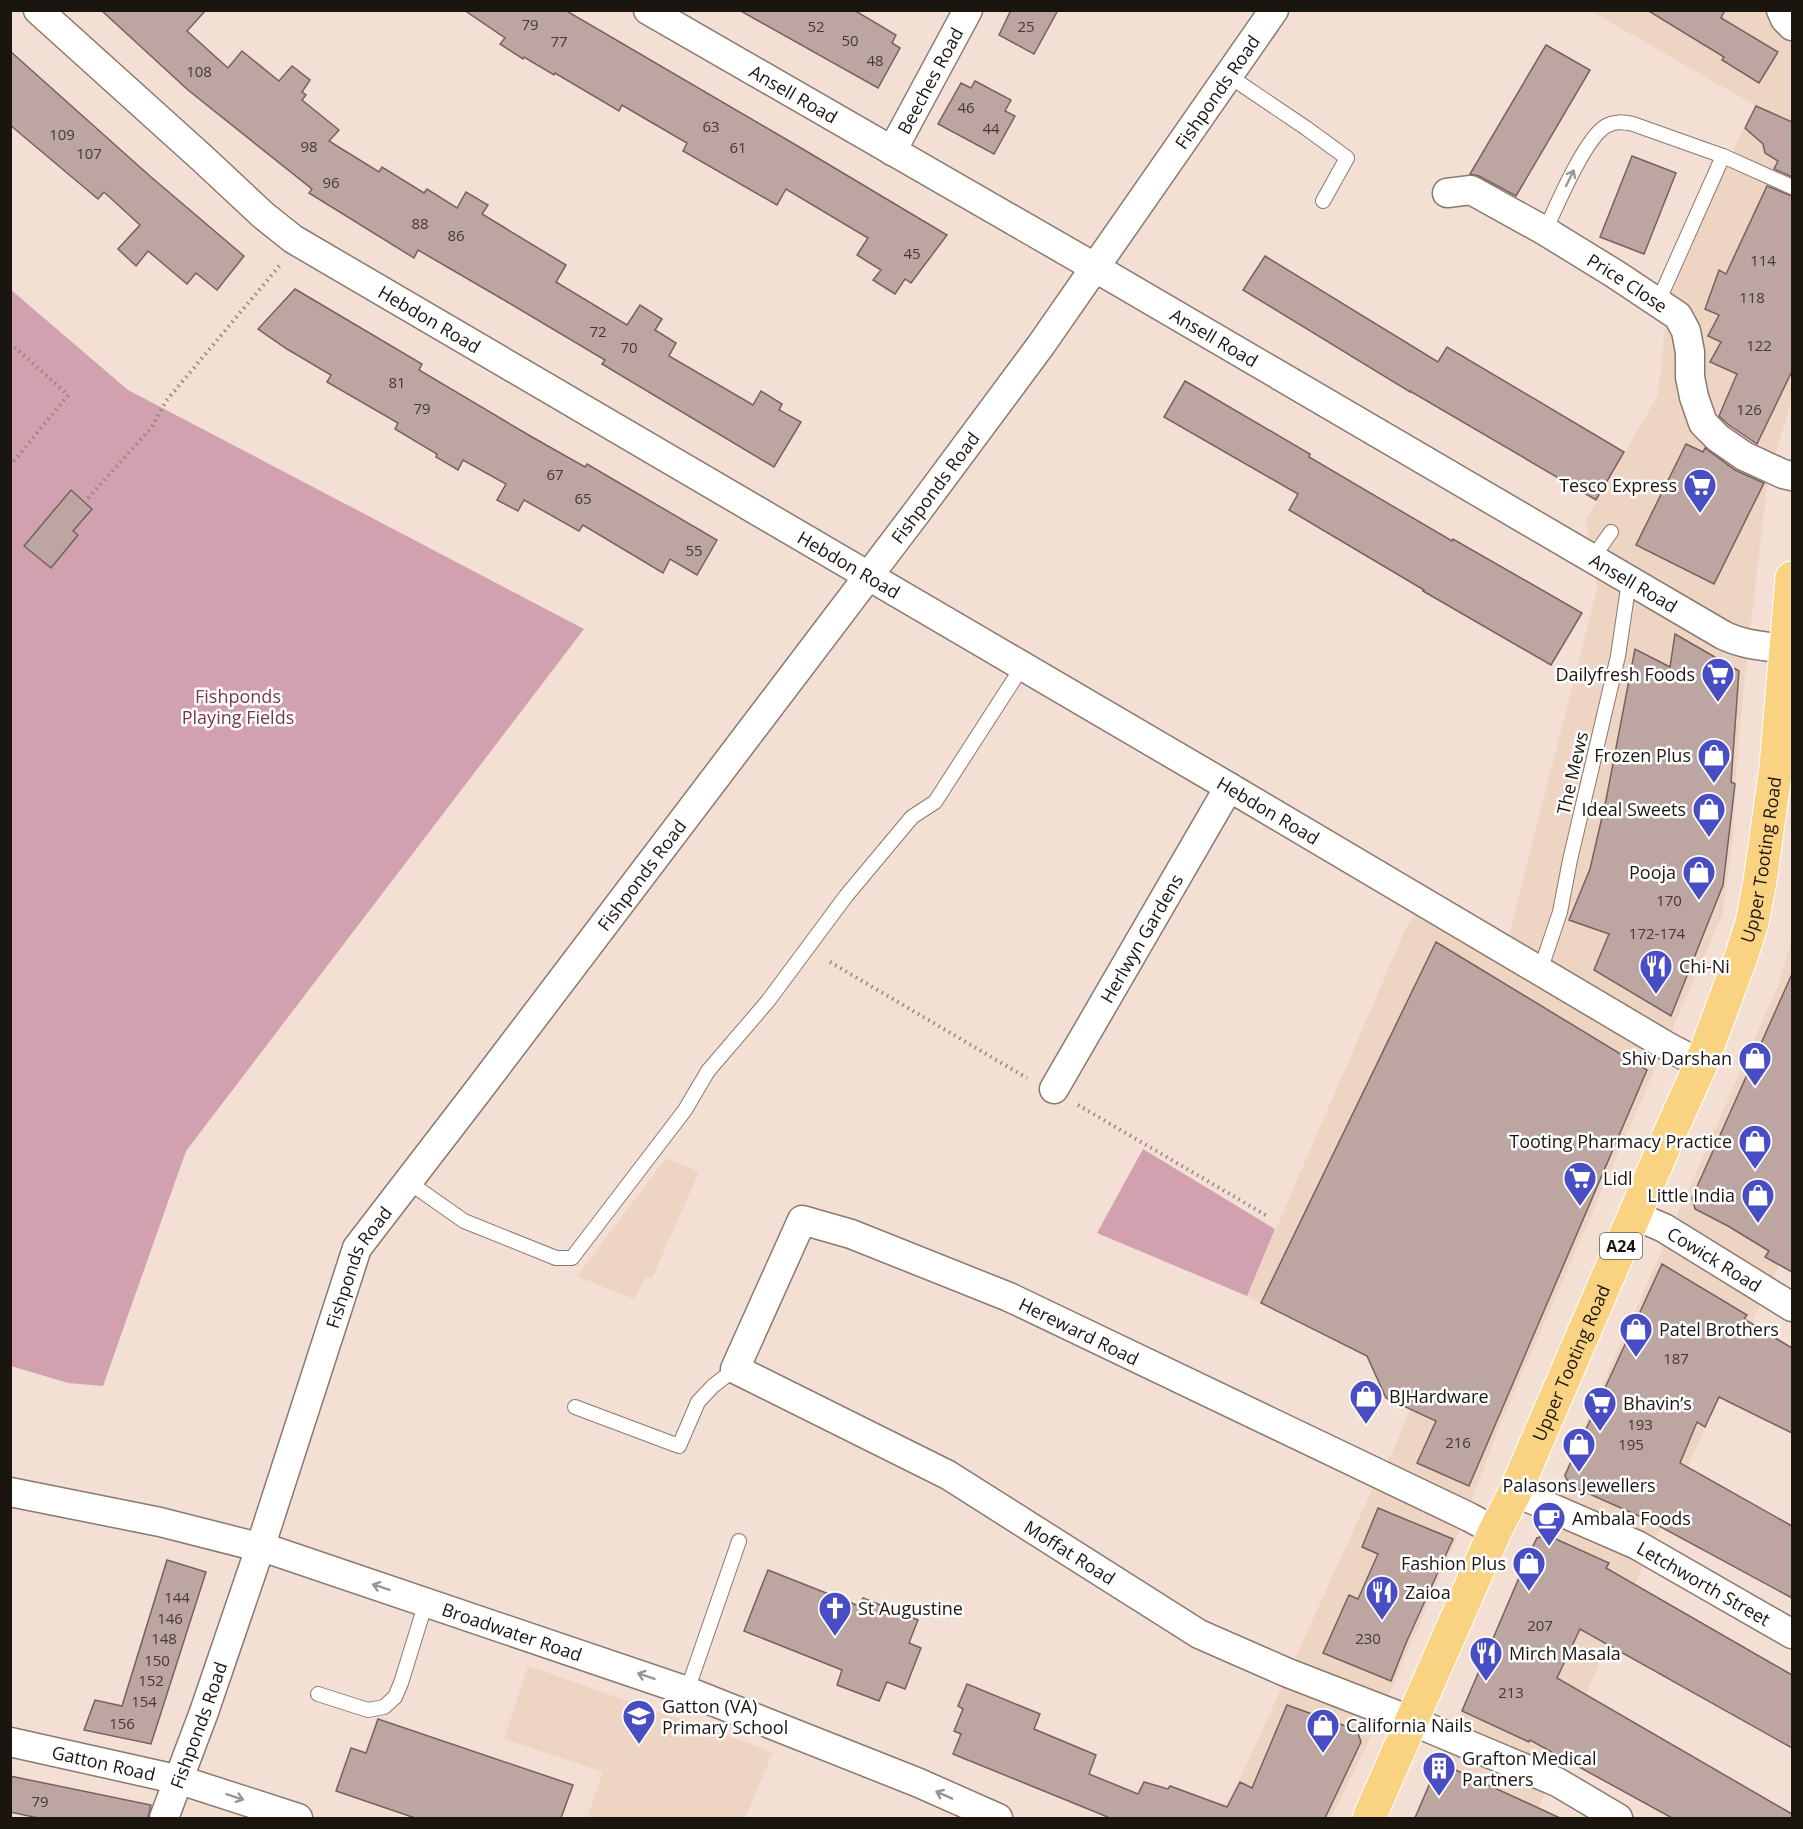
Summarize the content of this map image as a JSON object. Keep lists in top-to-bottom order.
{
  "streets": {
    "highway": ["Upper Tooting Road", "A24"],
    "street": [
      "Beeches Road",
      "Fishponds Road",
      "Ansell Road",
      "Price Close",
      "Hebdon Road",
      "Herlwyn Gardens",
      "Cowick Road",
      "Hereward Road",
      "Moffat Road",
      "Letchworth Street",
      "Broadwater Road",
      "Gatton Road"
    ],
    "lane": ["The Mews"]
  },
  "crossings": [
    ["Beeches Road", "Ansell Road"],
    ["Fishponds Road", "Ansell Road"],
    ["Fishponds Road", "Hebdon Road"],
    ["Fishponds Road", "Broadwater Road"],
    ["Fishponds Road", "Gatton Road"],
    ["Ansell Road", "The Mews"],
    ["Ansell Road", "Upper Tooting Road"],
    ["Hebdon Road", "The Mews"],
    ["Hebdon Road", "Upper Tooting Road"],
    ["Hebdon Road", "Herlwyn Gardens"],
    ["Upper Tooting Road", "Cowick Road"],
    ["Upper Tooting Road", "Hereward Road"],
    ["Upper Tooting Road", "Moffat Road"],
    ["Upper Tooting Road", "Letchworth Street"],
    ["Hereward Road", "Moffat Road"]
  ],
  "one_way": ["Broadwater Road", "Gatton Road"],
  "parks": ["Fishponds Playing Fields"],
  "places": {
    "supermarket": [
      "Tesco Express",
      "Dailyfresh Foods",
      "Lidl",
      "Bhavin’s"
    ],
    "shop": [
      "Frozen Plus",
      "Ideal Sweets",
      "Pooja",
      "Shiv Darshan",
      "Tooting Pharmacy Practice",
      "Little India",
      "Patel Brothers",
      "BJHardware",
      "Palasons Jewellers",
      "Fashion Plus",
      "California Nails"
    ],
    "restaurant": ["Chi-Ni", "Zaioa", "Mirch Masala"],
    "cafe": ["Ambala Foods"],
    "church": ["St Augustine"],
    "school or university": ["Gatton (VA) Primary School"],
    "building": ["Grafton Medical Partners"]
  },
  "house_numbers": [
    "79",
    "52",
    "25",
    "50",
    "77",
    "48",
    "108",
    "46",
    "63",
    "44",
    "109",
    "98",
    "61",
    "107",
    "96",
    "88",
    "86",
    "45",
    "114",
    "118",
    "72",
    "122",
    "70",
    "81",
    "79",
    "126",
    "67",
    "65",
    "55",
    "170",
    "172-174",
    "187",
    "193",
    "216",
    "195",
    "144",
    "146",
    "207",
    "148",
    "230",
    "150",
    "152",
    "213",
    "154",
    "156",
    "79"
  ]
}
